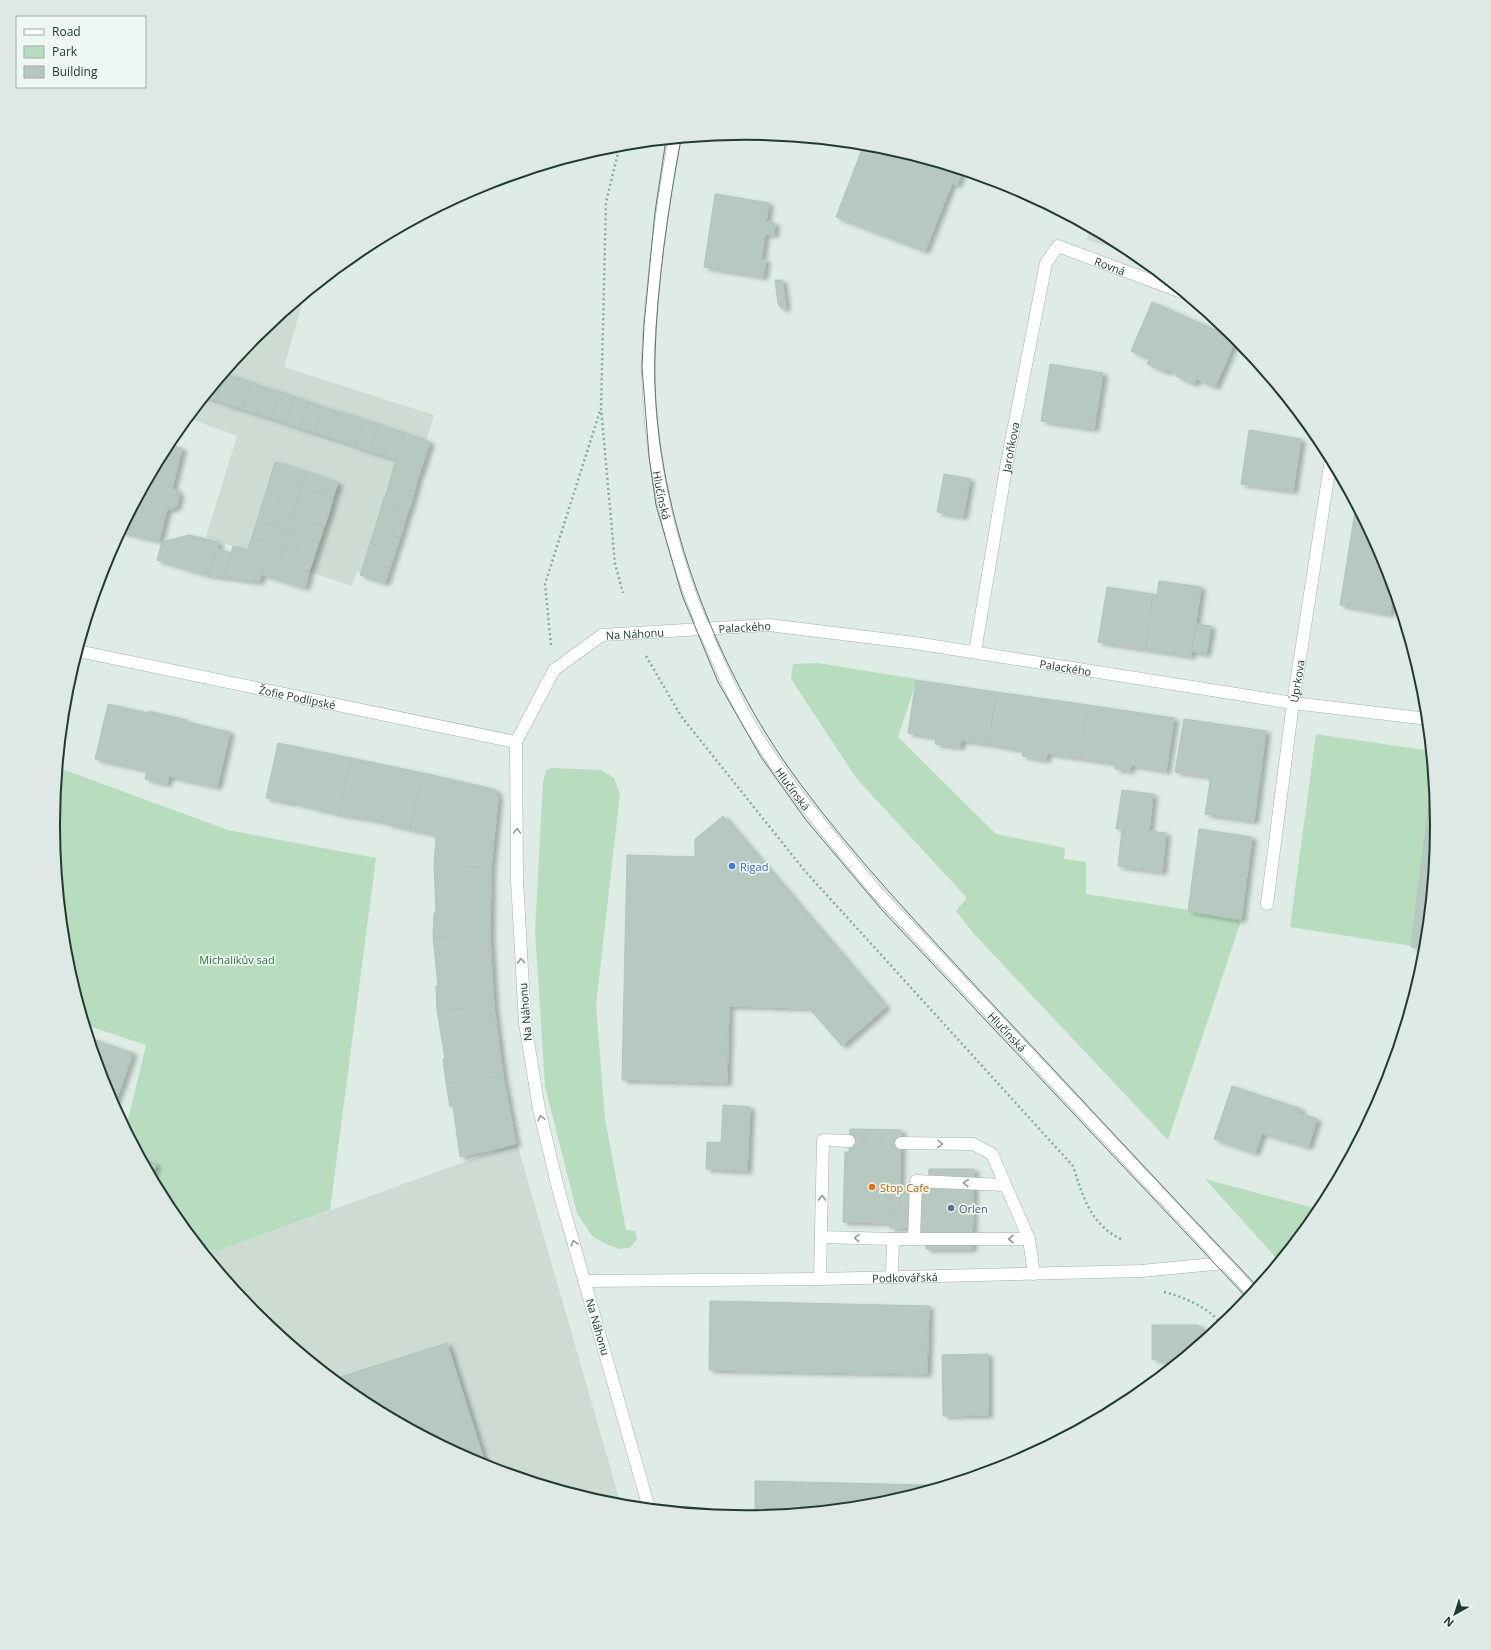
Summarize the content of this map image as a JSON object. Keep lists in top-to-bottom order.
{
  "streets": {
    "street": [
      "Rovná",
      "Jaroňkova",
      "Hlučínská",
      "Palackého",
      "Na Náhonu",
      "Úprkova",
      "Žofie Podlipské",
      "Podkovářská"
    ]
  },
  "crossings": [
    ["Rovná", "Jaroňkova"],
    ["Jaroňkova", "Palackého"],
    ["Hlučínská", "Palackého"],
    ["Hlučínská", "Na Náhonu"],
    ["Hlučínská", "Podkovářská"],
    ["Palackého", "Na Náhonu"],
    ["Palackého", "Úprkova"],
    ["Na Náhonu", "Žofie Podlipské"],
    ["Na Náhonu", "Podkovářská"]
  ],
  "one_way": ["Na Náhonu"],
  "parks": ["Michalíkův sad"],
  "places": ["Rigad", "Stop Cafe", "Orlen"],
  "legend": ["Road", "Park", "Building"],
  "north": "bottom left"
}
